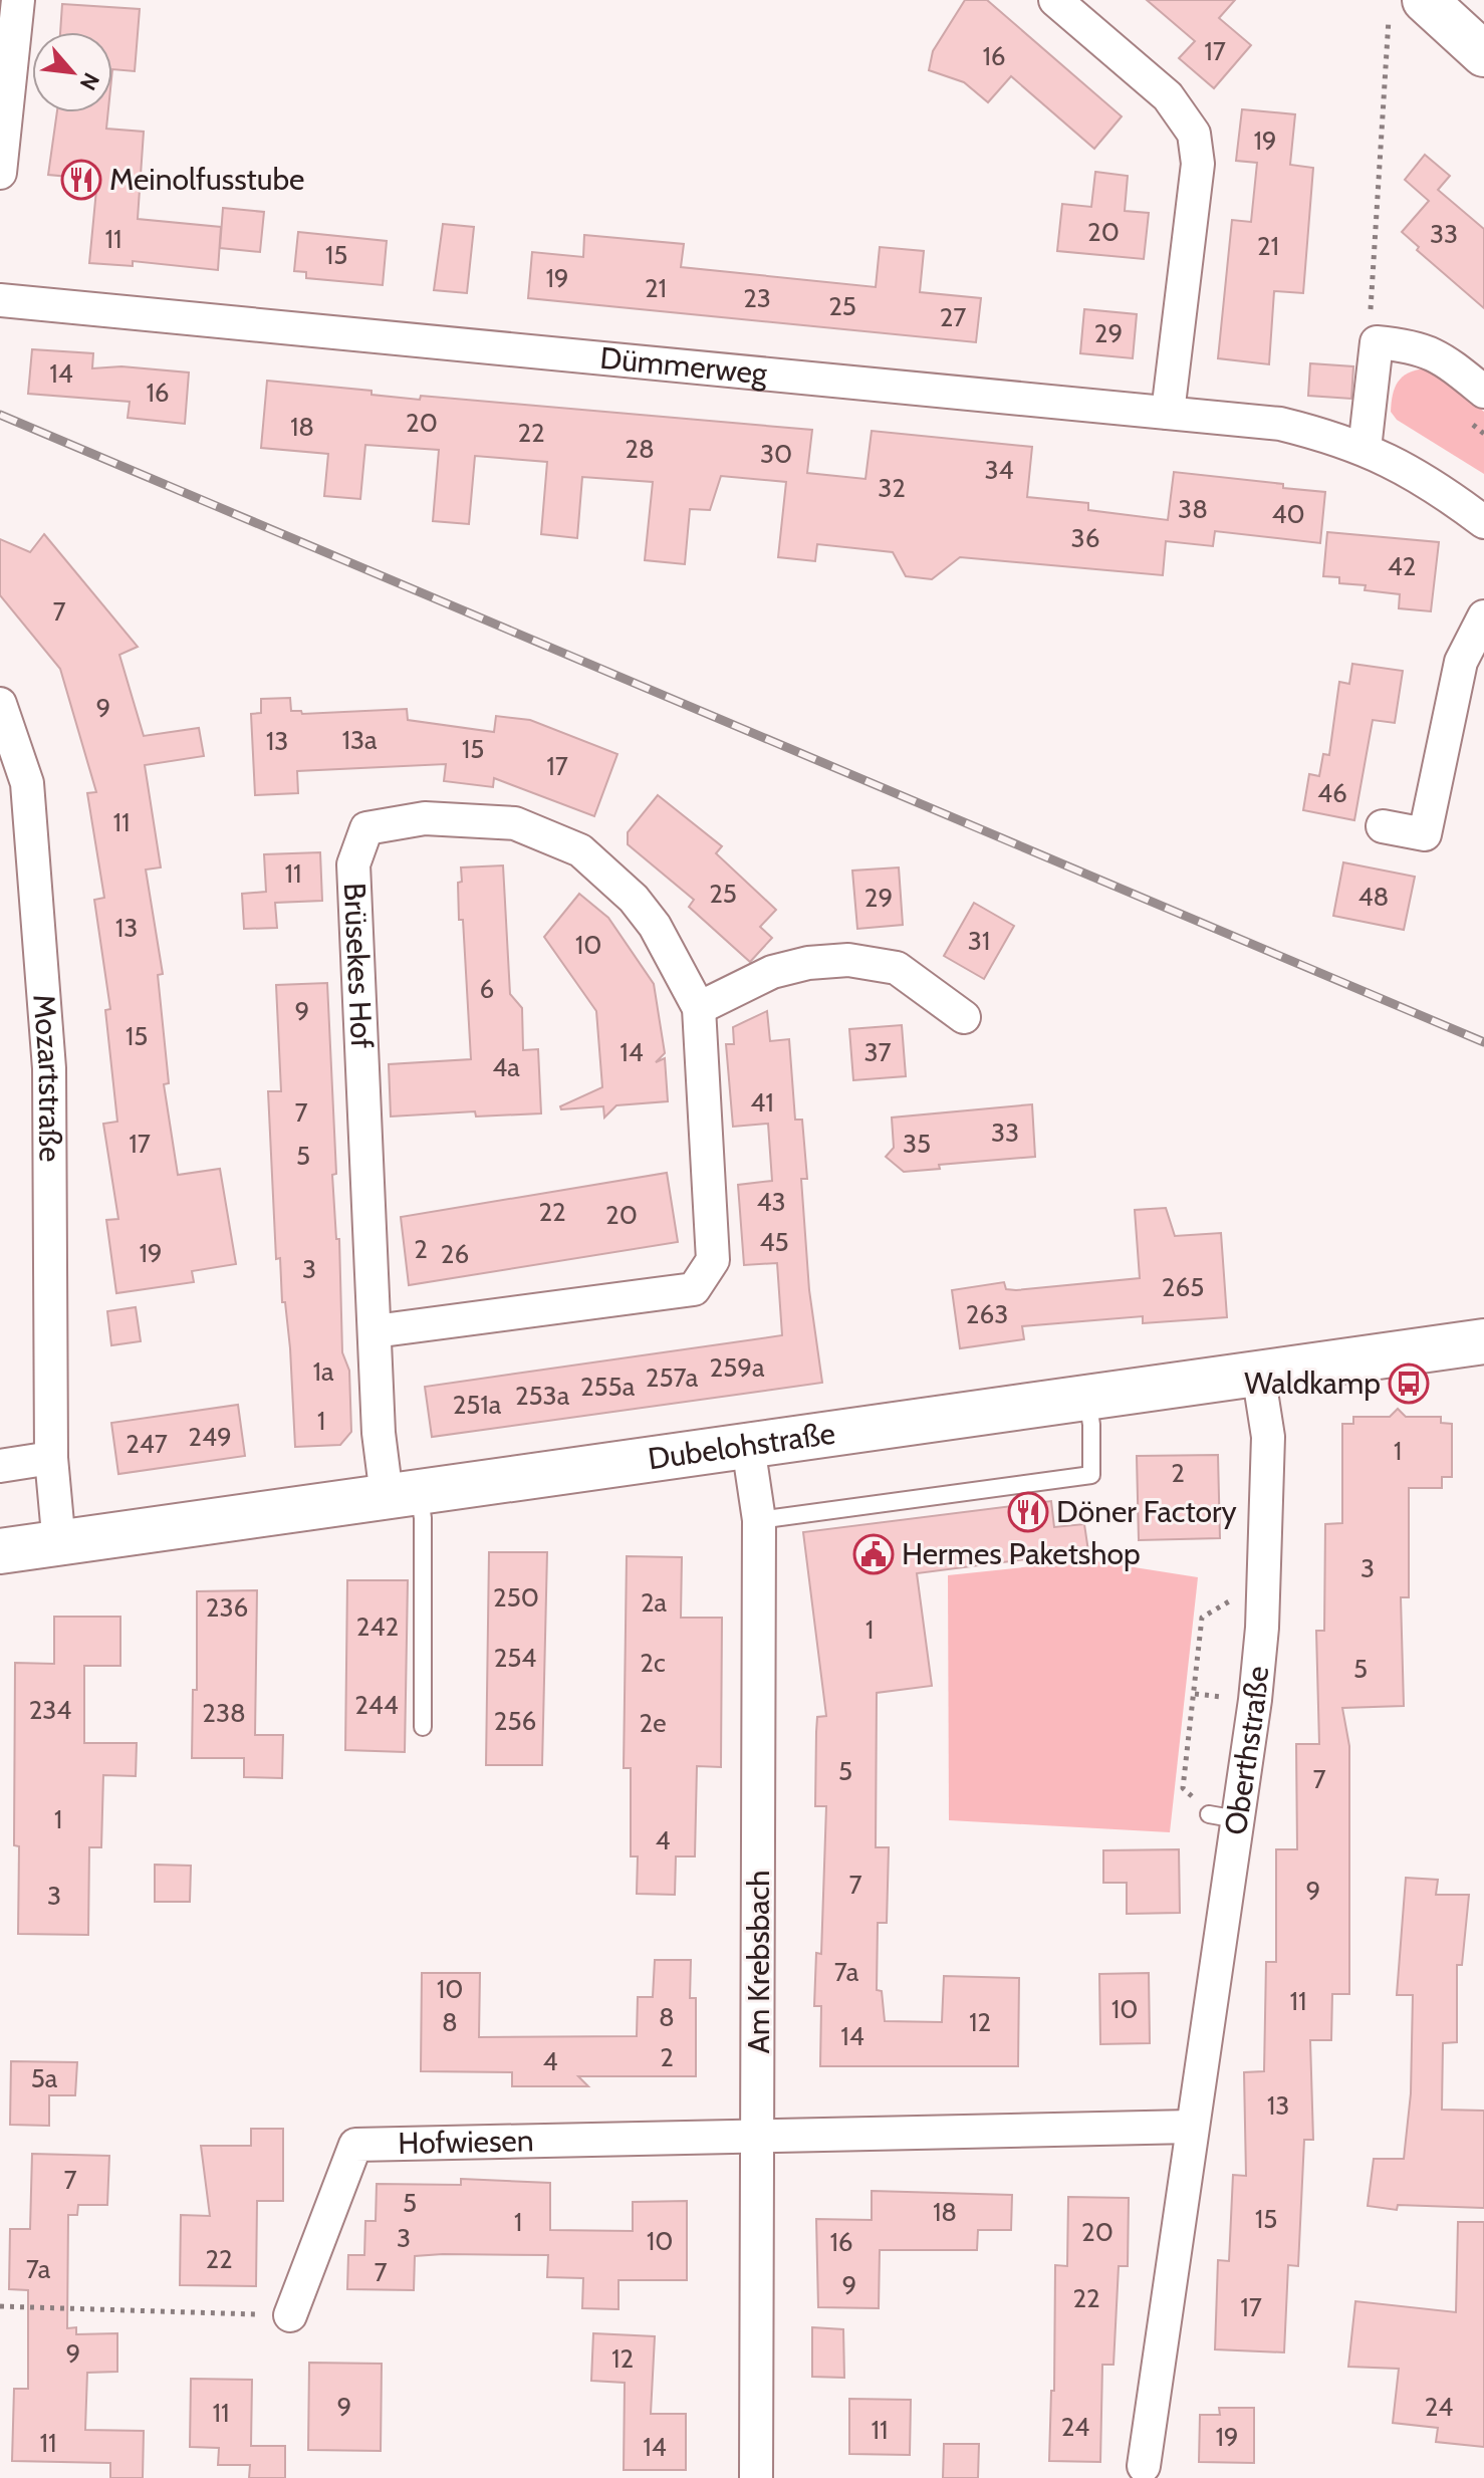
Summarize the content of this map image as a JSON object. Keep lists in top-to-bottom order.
{
  "streets": {
    "main road": ["Dubelohstraße"],
    "street": [
      "Dümmerweg",
      "Brüsekes Hof",
      "Mozartstraße",
      "Oberthstraße",
      "Am Krebsbach",
      "Hofwiesen"
    ]
  },
  "crossings": [
    ["Brüsekes Hof", "Dubelohstraße"],
    ["Mozartstraße", "Dubelohstraße"],
    ["Dubelohstraße", "Oberthstraße"],
    ["Dubelohstraße", "Am Krebsbach"],
    ["Am Krebsbach", "Hofwiesen"]
  ],
  "places": {
    "restaurant": ["Meinolfusstube", "Döner Factory"],
    "bus stop": ["Waldkamp"],
    "public building": ["Hermes Paketshop"]
  },
  "house_numbers": [
    "17",
    "16",
    "19",
    "20",
    "33",
    "11",
    "21",
    "15",
    "19",
    "21",
    "23",
    "25",
    "27",
    "29",
    "14",
    "16",
    "20",
    "18",
    "22",
    "28",
    "30",
    "34",
    "32",
    "38",
    "40",
    "36",
    "42",
    "7",
    "9",
    "13a",
    "13",
    "15",
    "17",
    "46",
    "11",
    "11",
    "25",
    "48",
    "29",
    "13",
    "31",
    "10",
    "6",
    "9",
    "15",
    "14",
    "37",
    "4a",
    "41",
    "7",
    "33",
    "17",
    "35",
    "5",
    "43",
    "22",
    "20",
    "45",
    "2",
    "19",
    "26",
    "3",
    "265",
    "263",
    "259a",
    "1a",
    "257a",
    "255a",
    "253a",
    "251a",
    "1",
    "249",
    "247",
    "1",
    "2",
    "3",
    "250",
    "2a",
    "236",
    "242",
    "1",
    "254",
    "2c",
    "5",
    "244",
    "234",
    "238",
    "256",
    "2e",
    "5",
    "7",
    "1",
    "4",
    "7",
    "9",
    "3",
    "7a",
    "10",
    "11",
    "10",
    "8",
    "8",
    "12",
    "14",
    "2",
    "4",
    "5a",
    "13",
    "7",
    "5",
    "18",
    "15",
    "1",
    "20",
    "3",
    "10",
    "16",
    "22",
    "7a",
    "7",
    "9",
    "22",
    "17",
    "9",
    "12",
    "9",
    "24",
    "11",
    "24",
    "11",
    "19",
    "11",
    "14"
  ],
  "north": "bottom right"
}
